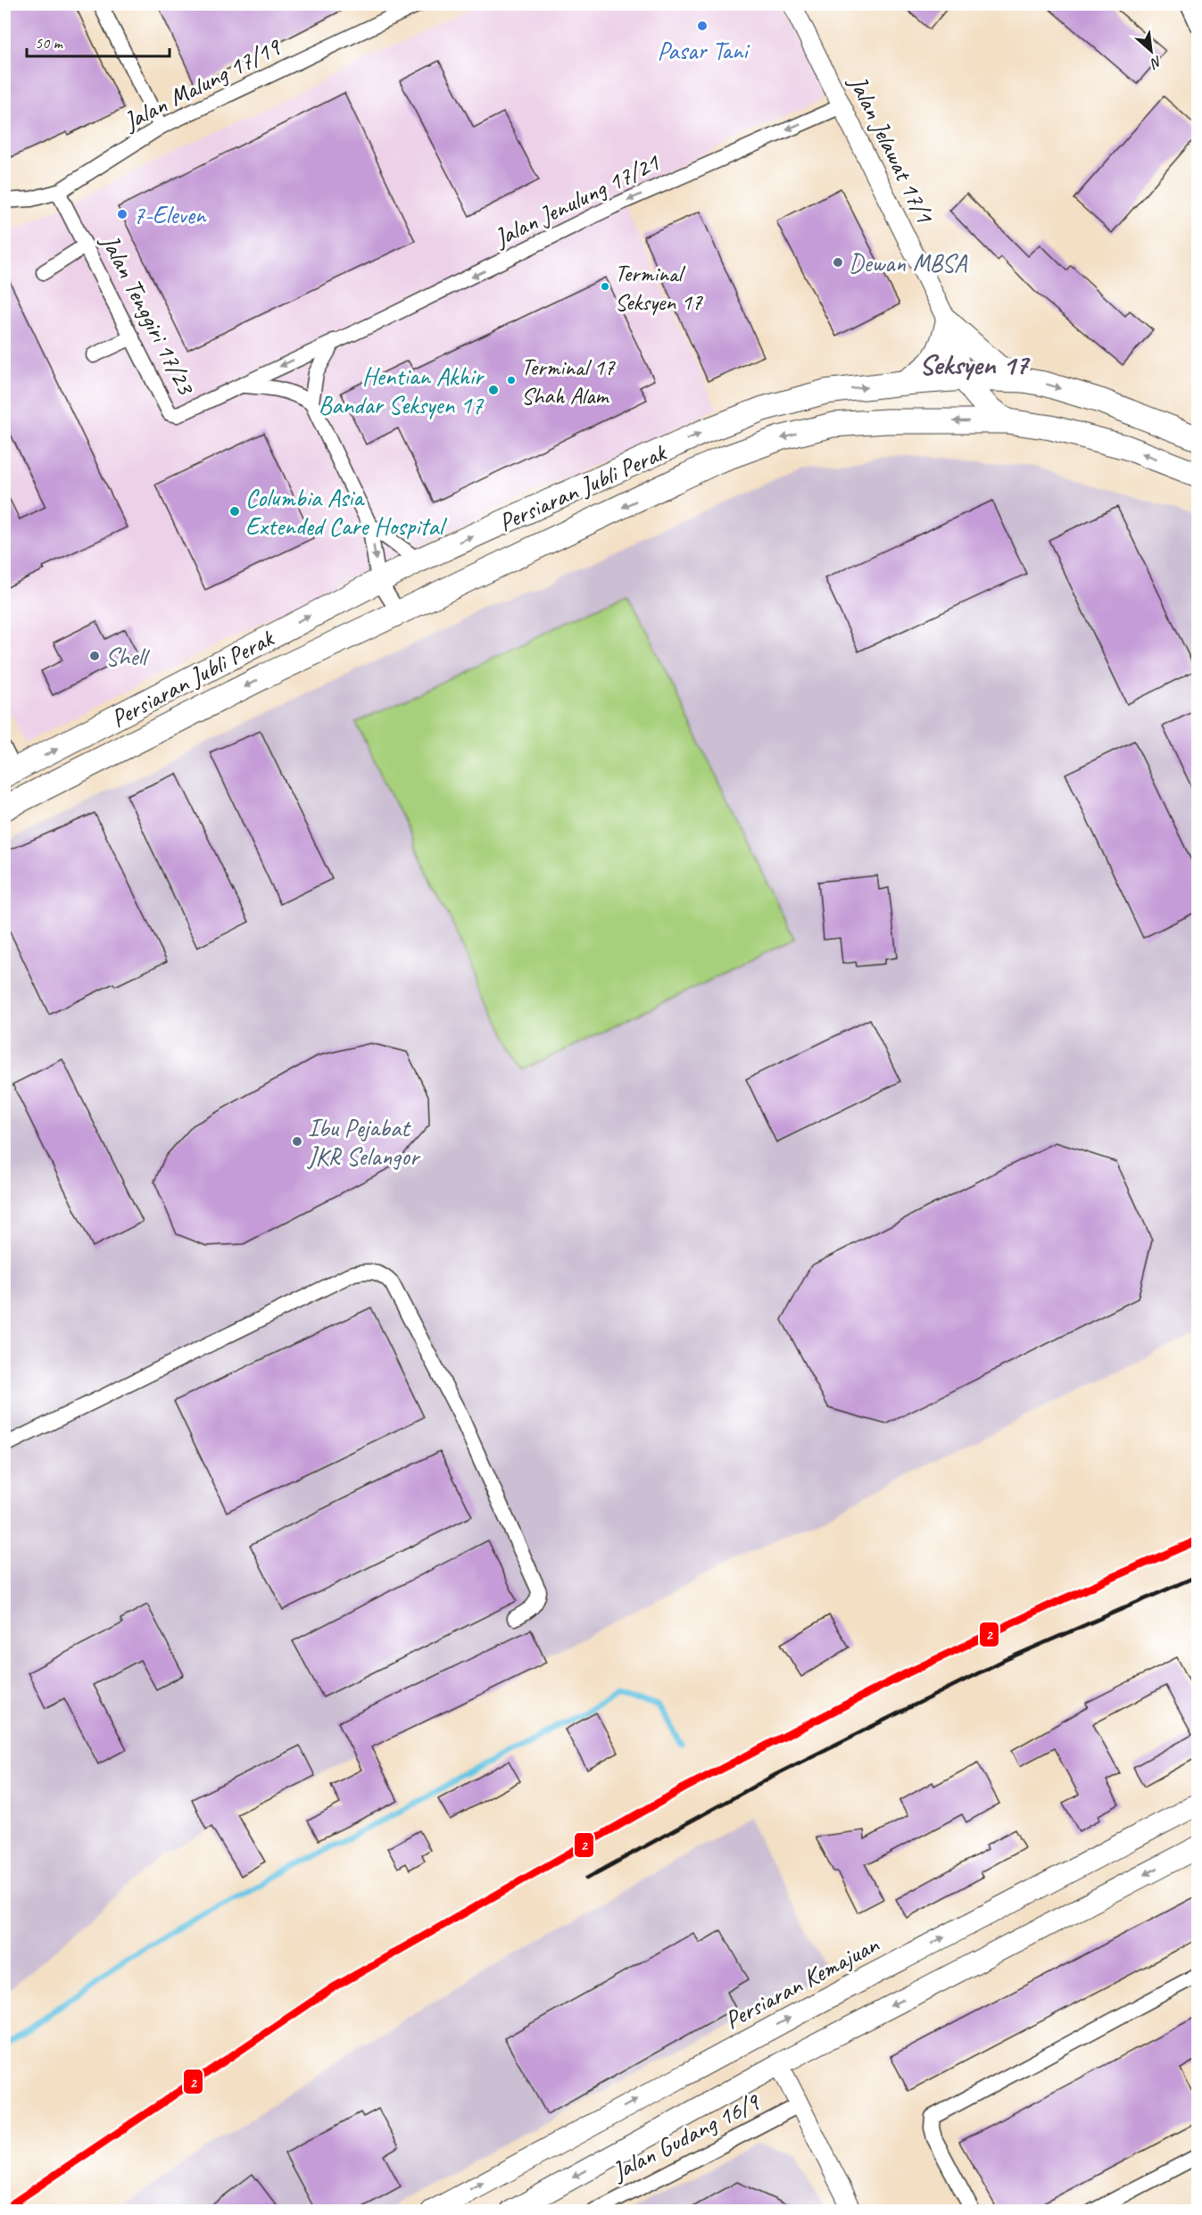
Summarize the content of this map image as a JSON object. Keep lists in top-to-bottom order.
{
  "streets": {
    "main road": ["Persiaran Jubli Perak", "Persiaran Kemajuan"],
    "street": [
      "Jalan Malung 17/19",
      "Jalan Jelawat 17/1",
      "Jalan Jenulung 17/21",
      "Jalan Tenggiri 17/23",
      "Jalan Gudang 16/9"
    ]
  },
  "crossings": [
    ["Jalan Malung 17/19", "Jalan Tenggiri 17/23"],
    ["Jalan Jelawat 17/1", "Jalan Jenulung 17/21"],
    ["Jalan Jelawat 17/1", "Persiaran Jubli Perak"],
    ["Jalan Jenulung 17/21", "Jalan Tenggiri 17/23"]
  ],
  "one_way": ["Jalan Jenulung 17/21"],
  "districts": ["Seksyen 17"],
  "places": [
    "Pasar Tani",
    "7-Eleven",
    "Dewan MBSA",
    "Terminal Seksyen 17",
    "Terminal 17 Shah Alam",
    "Hentian Akhir Bandar Seksyen 17",
    "Columbia Asia Extended Care Hospital",
    "Shell",
    "Ibu Pejabat JKR Selangor"
  ],
  "lines": ["transit line 2"],
  "scale_bar": "50 m",
  "north": "bottom right"
}
